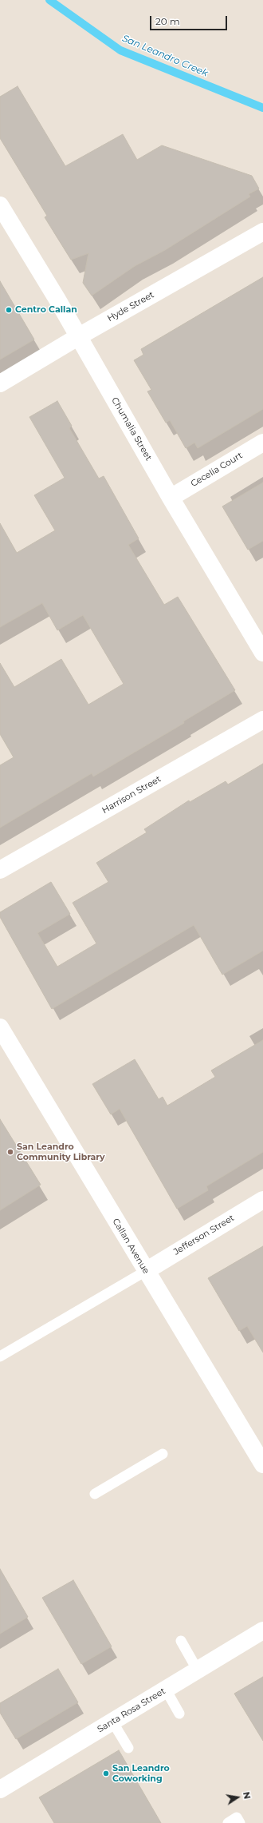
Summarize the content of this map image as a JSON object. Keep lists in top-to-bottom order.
{
  "streets": {
    "street": [
      "Hyde Street",
      "Chumalia Street",
      "Cecelia Court",
      "Harrison Street",
      "Jefferson Street",
      "Callan Avenue",
      "Santa Rosa Street"
    ]
  },
  "crossings": [
    ["Hyde Street", "Chumalia Street"],
    ["Chumalia Street", "Cecelia Court"],
    ["Jefferson Street", "Callan Avenue"]
  ],
  "water": ["San Leandro Creek"],
  "places": ["Centro Callan", "San Leandro Community Library", "San Leandro Coworking"],
  "scale_bar": "20 m",
  "north": "right"
}
